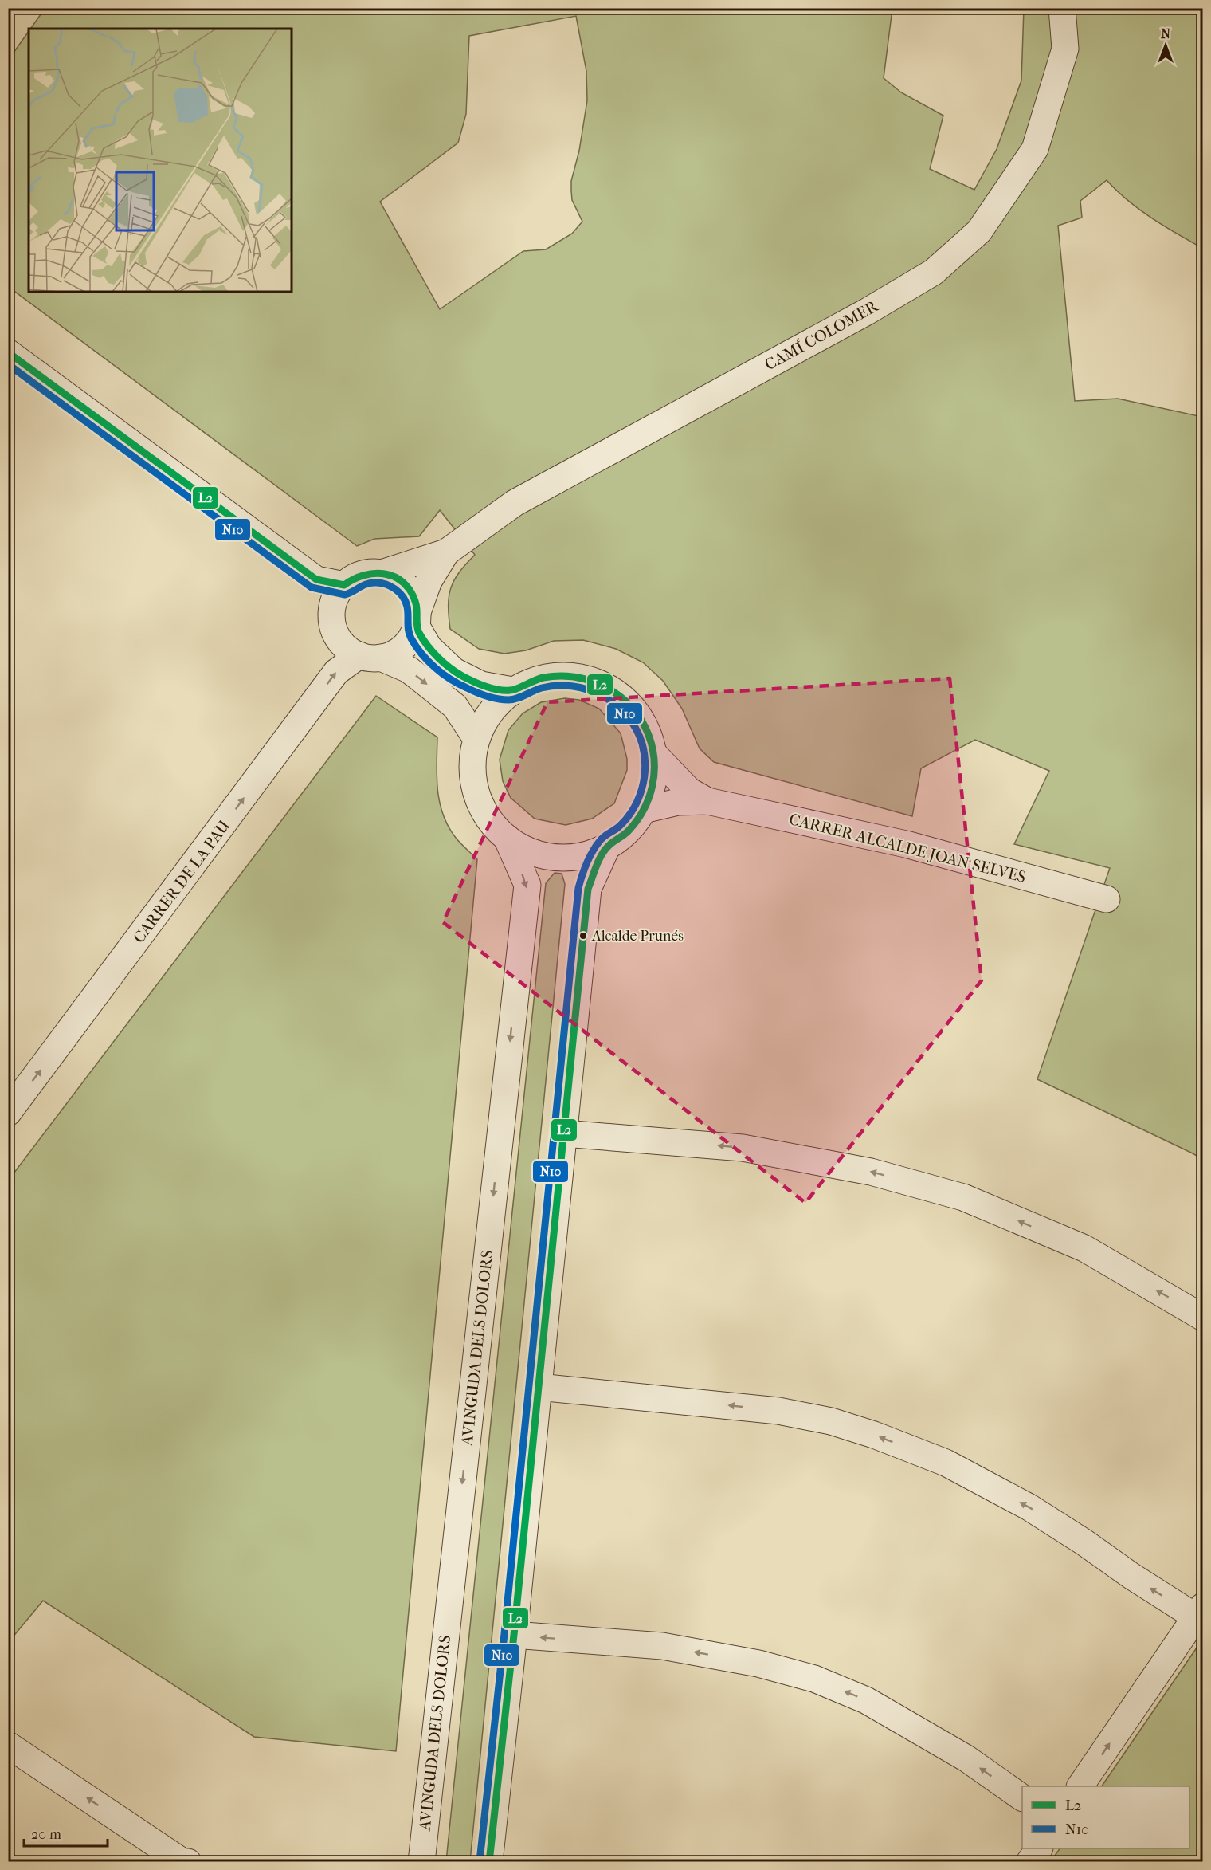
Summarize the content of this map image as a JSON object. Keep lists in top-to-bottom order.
{
  "streets": {
    "street": [
      "CAMÍ COLOMER",
      "CARRER ALCALDE JOAN SELVES",
      "CARRER DE LA PAU",
      "AVINGUDA DELS DOLORS"
    ]
  },
  "crossings": [
    ["CAMÍ COLOMER", "CARRER DE LA PAU"]
  ],
  "one_way": ["CARRER DE LA PAU"],
  "places": ["Alcalde Prunés"],
  "lines": ["transit line L2", "transit line N10"],
  "legend": ["L2", "N10"],
  "scale_bar": "20 m",
  "north": "top"
}
